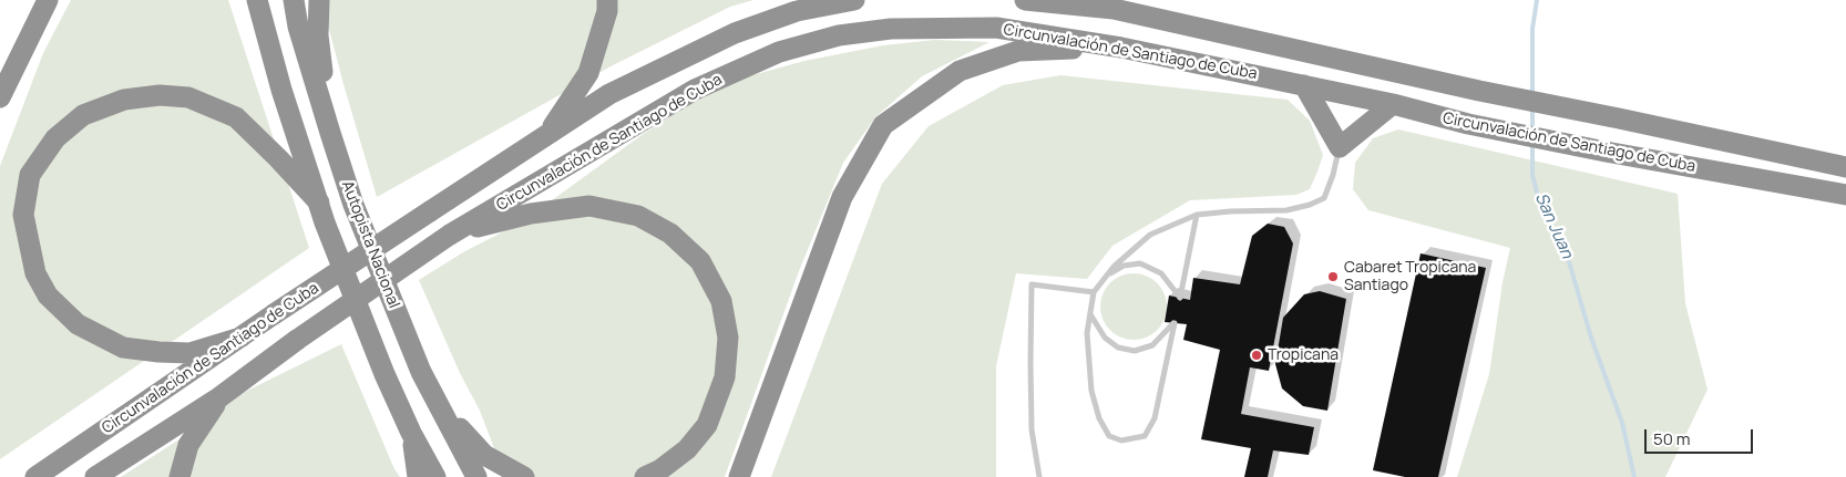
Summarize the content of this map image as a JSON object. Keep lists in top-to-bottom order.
{
  "streets": {
    "highway": ["Circunvalación de Santiago de Cuba", "Autopista Nacional"]
  },
  "water": ["San Juan"],
  "places": ["Cabaret Tropicana Santiago", "Tropicana"],
  "scale_bar": "50 m"
}
